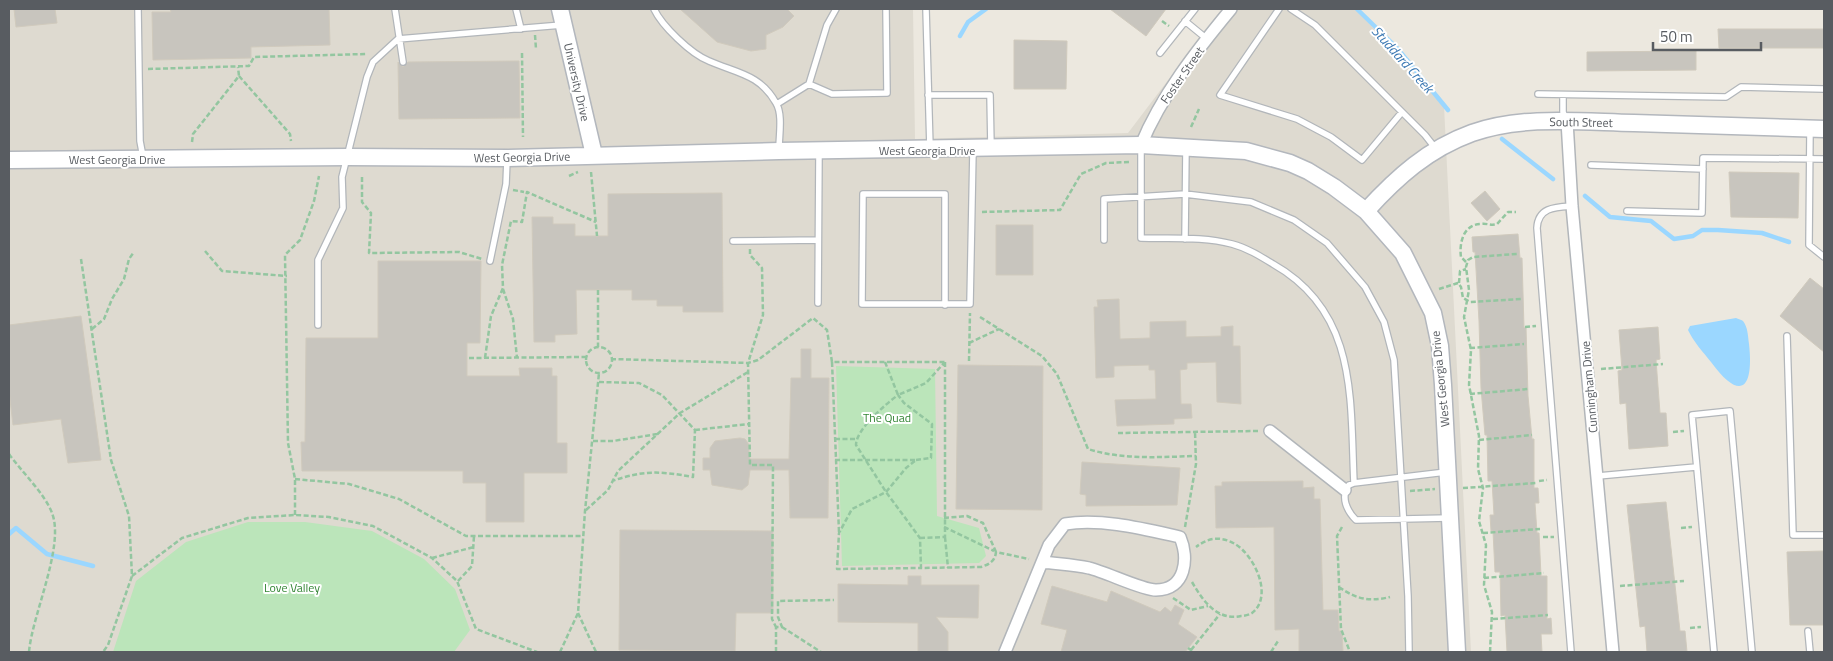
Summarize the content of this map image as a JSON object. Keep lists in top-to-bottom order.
{
  "streets": {
    "street": [
      "Foster Street",
      "University Drive",
      "South Street",
      "West Georgia Drive",
      "Cunningham Drive"
    ]
  },
  "crossings": [
    ["Foster Street", "West Georgia Drive"],
    ["University Drive", "West Georgia Drive"],
    ["South Street", "West Georgia Drive"],
    ["South Street", "Cunningham Drive"]
  ],
  "water": ["Studdard Creek"],
  "parks": ["The Quad", "Love Valley"],
  "scale_bar": "50 m"
}
